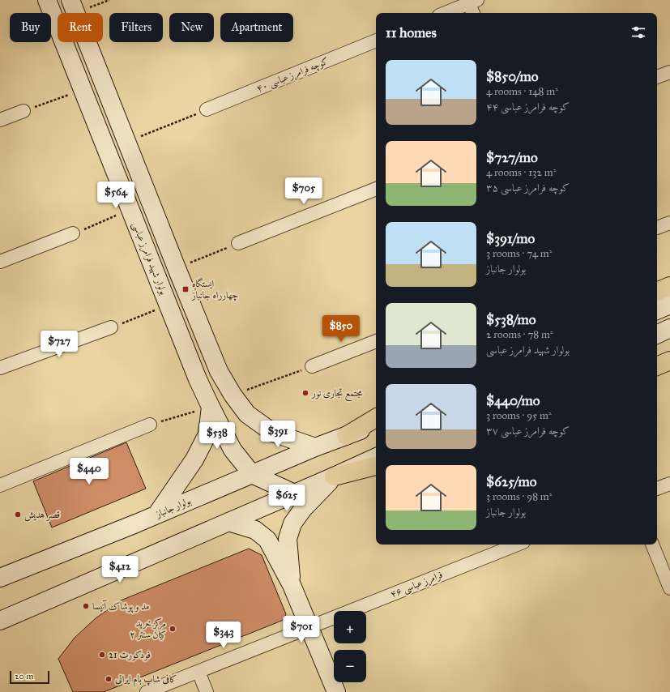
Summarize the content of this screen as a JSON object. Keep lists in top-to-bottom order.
{
  "streets": {
    "main road": ["بولوار شهید فرامرز عباسی", "بولوار جانباز"],
    "street": ["کوچه فرامرز عباسی ۴۰", "فرامرز عباسی ۴۶"]
  },
  "crossings": [
    ["بولوار شهید فرامرز عباسی", "بولوار جانباز"]
  ],
  "places": {
    "transit": ["ایستگاه چهارراه جانباز"],
    "other": [
      "مجتمع تجاری نور",
      "قصر هدیش",
      "مد و پوشاک آنیسا",
      "مرکز خرید کیان سنتر ۲",
      "فودکورت 21",
      "کافی شاپ بام ایرانی"
    ]
  },
  "scale_bar": "20 m",
  "page": {
    "chip": [
      "Buy",
      "Rent",
      "Filters",
      "New",
      "Apartment"
    ],
    "heading": "11 homes",
    "list": [
      {
        "name": "$850/mo",
        "note": "4 rooms · 148 m² · کوچه فرامرز عباسی ۴۴"
      },
      {
        "name": "$727/mo",
        "note": "4 rooms · 132 m² · کوچه فرامرز عباسی ۳۵"
      },
      {
        "name": "$391/mo",
        "note": "3 rooms · 74 m² · بولوار جانباز"
      },
      {
        "name": "$538/mo",
        "note": "2 rooms · 78 m² · بولوار شهید فرامرز عباسی"
      },
      {
        "name": "$440/mo",
        "note": "3 rooms · 95 m² · کوچه فرامرز عباسی ۳۷"
      },
      {
        "name": "$625/mo",
        "note": "3 rooms · 98 m² · بولوار جانباز"
      }
    ],
    "price": [
      "$705",
      "$564",
      "$850",
      "$727",
      "$391",
      "$538",
      "$440",
      "$625",
      "$412",
      "$701",
      "$343"
    ],
    "map_buttons": ["+", "−"],
    "scale": "20 m"
  }
}
